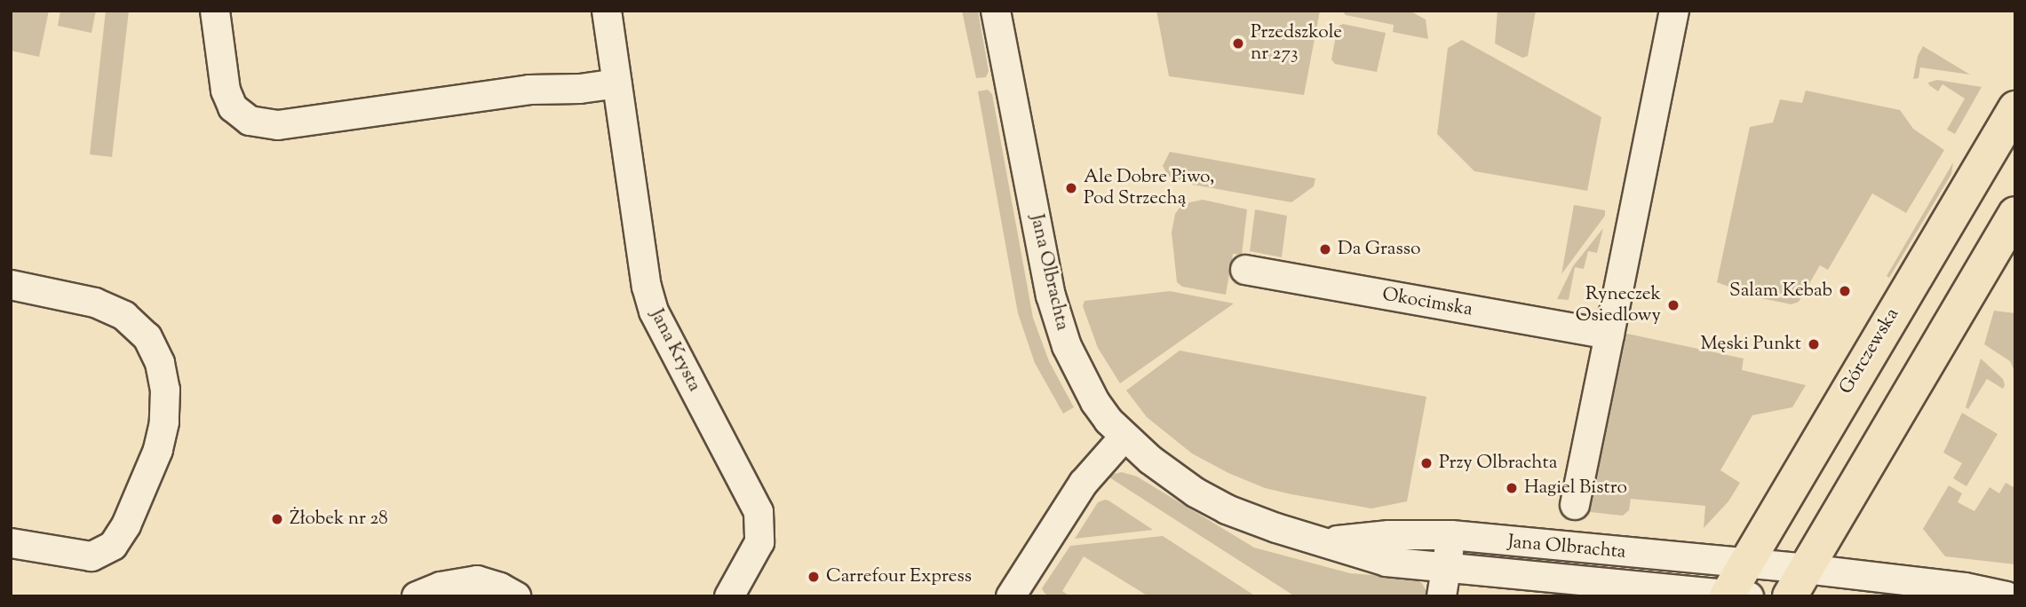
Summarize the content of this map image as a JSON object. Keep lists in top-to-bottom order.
{
  "streets": {
    "main road": ["Górczewska"],
    "street": ["Jana Olbrachta", "Okocimska", "Jana Krysta"]
  },
  "crossings": [
    ["Jana Olbrachta", "Górczewska"]
  ],
  "places": [
    "Przedszkole nr 273",
    "Ale Dobre Piwo, Pod Strzechą",
    "Da Grasso",
    "Salam Kebab",
    "Ryneczek Osiedlowy",
    "Męski Punkt",
    "Przy Olbrachta",
    "Hagiel Bistro",
    "Żłobek nr 28",
    "Carrefour Express"
  ]
}
